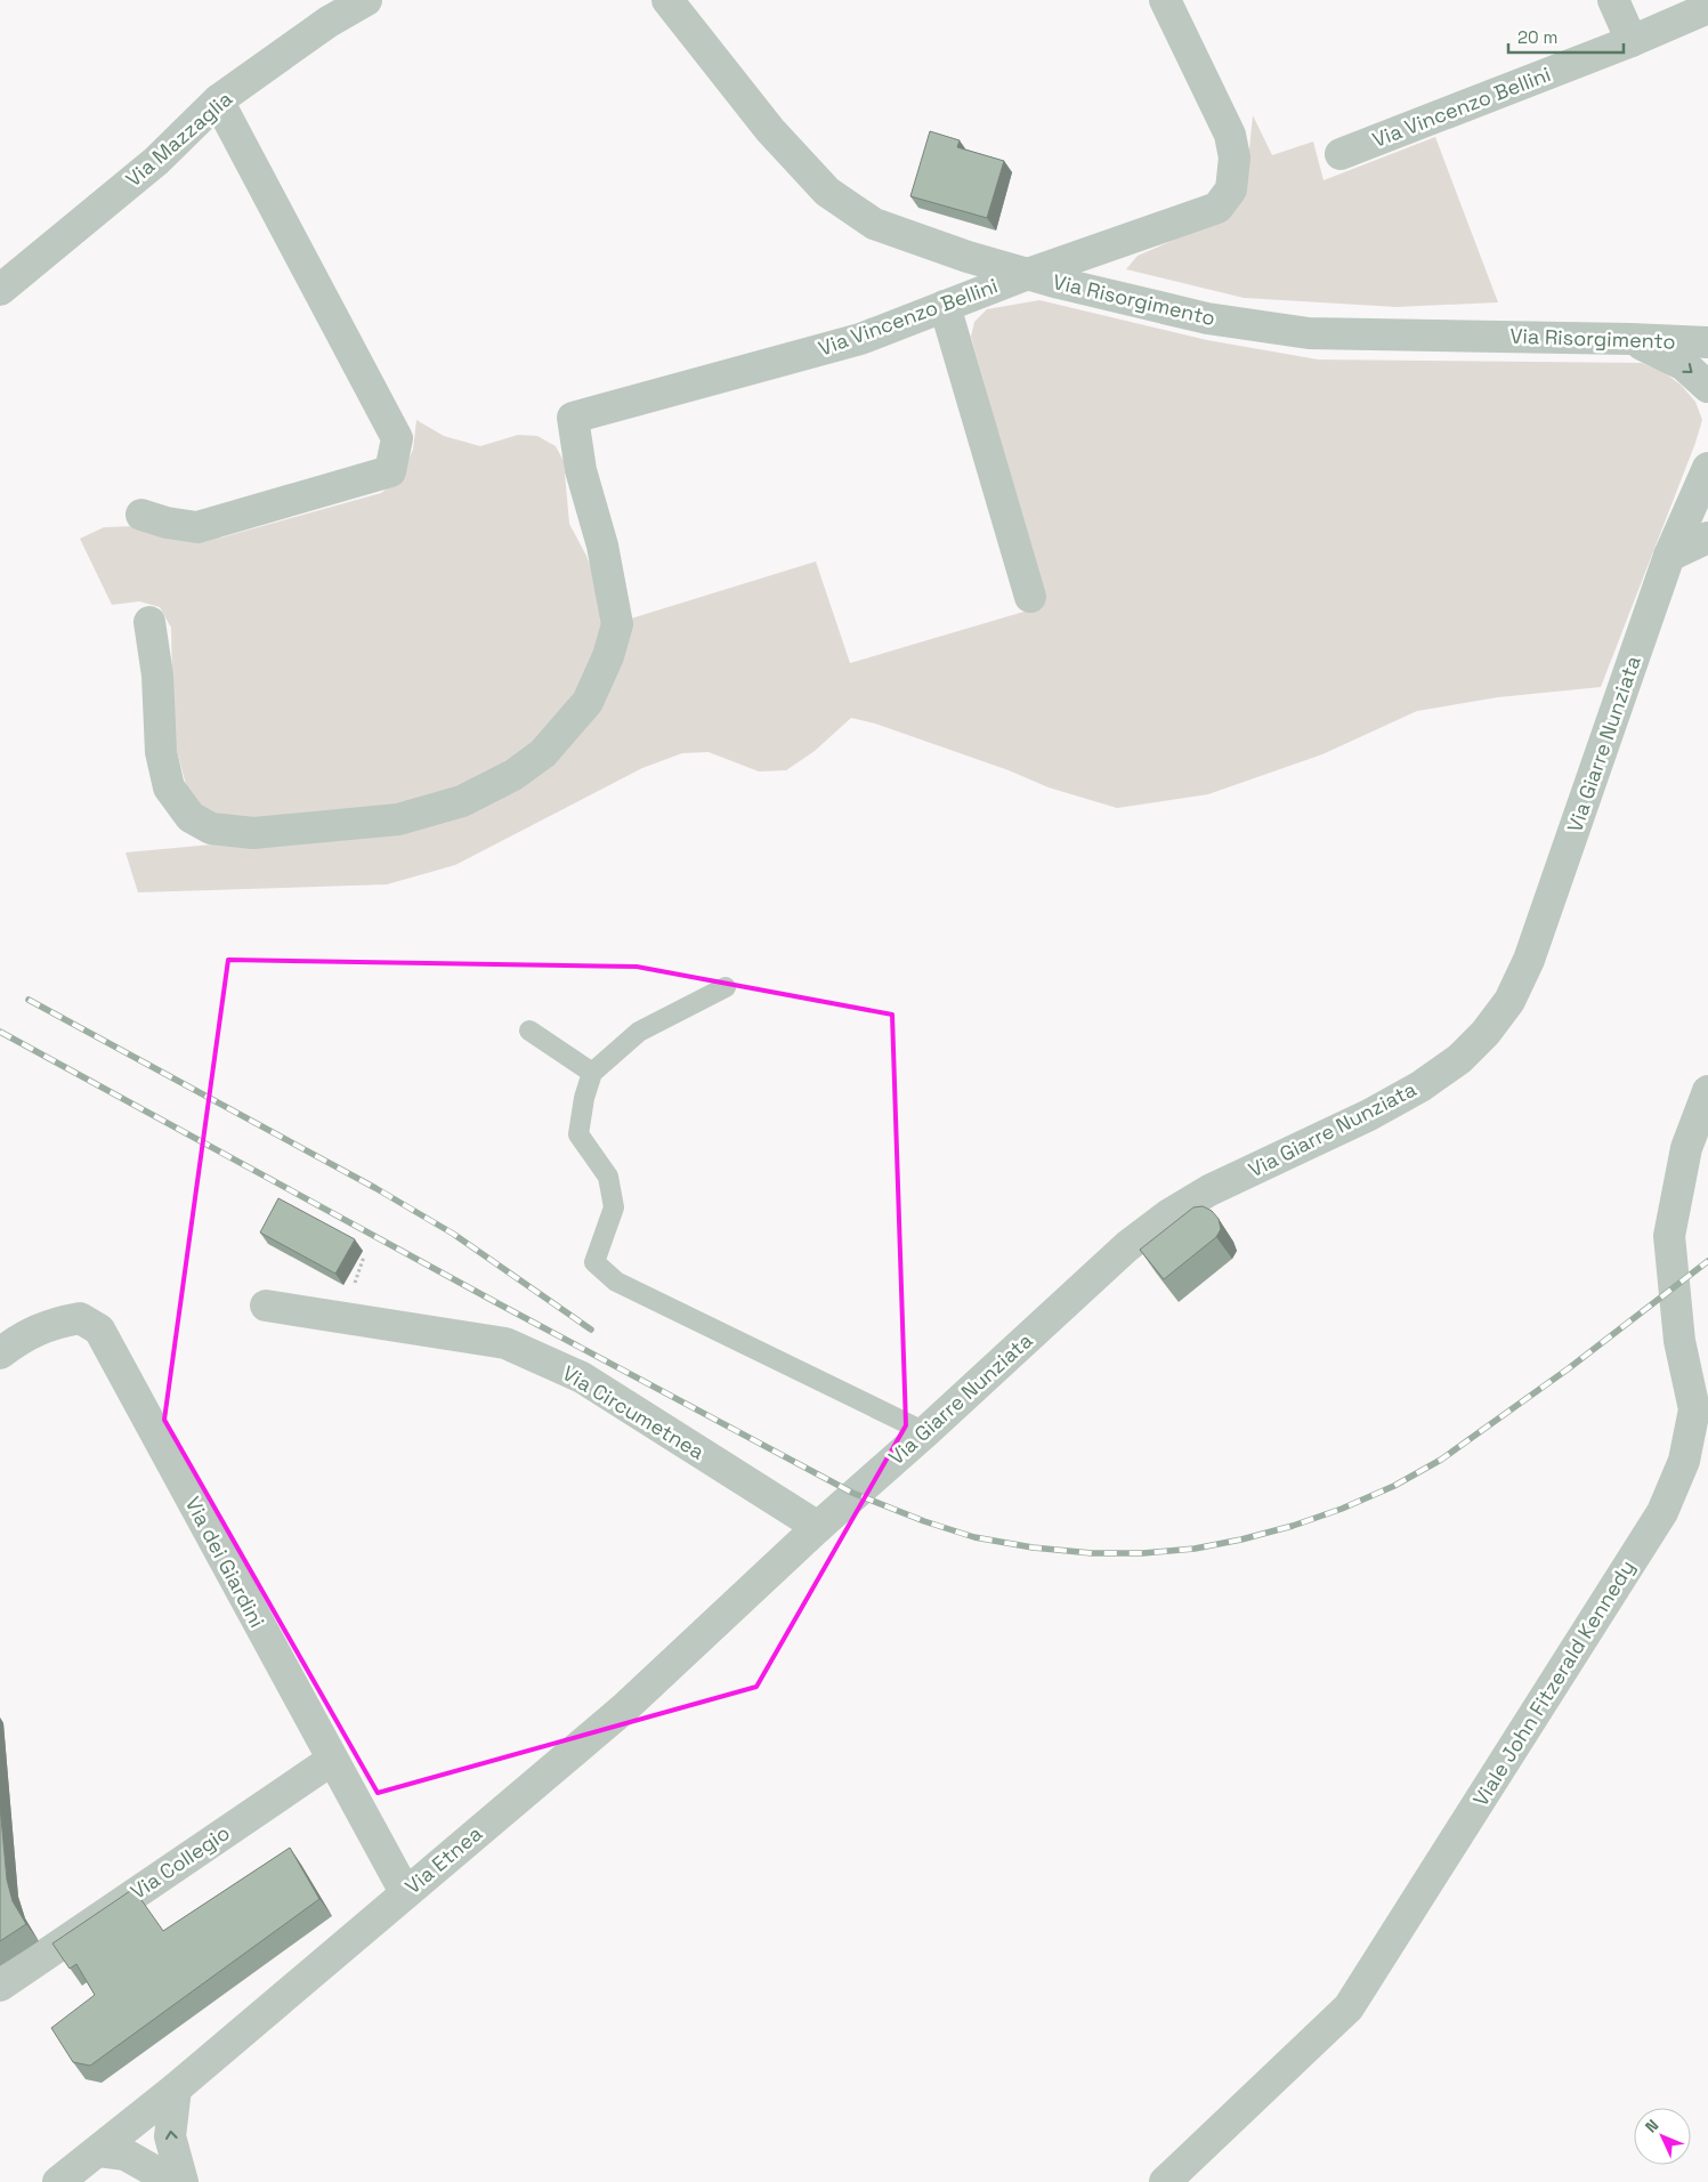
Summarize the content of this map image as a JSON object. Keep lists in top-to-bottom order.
{
  "streets": {
    "street": [
      "Via Vincenzo Bellini",
      "Via Mazzaglia",
      "Via Risorgimento",
      "Via Giarre Nunziata",
      "Via Circumetnea",
      "Via dei Giardini",
      "Viale John Fitzerald Kennedy",
      "Via Etnea",
      "Via Collegio"
    ]
  },
  "crossings": [
    ["Via Vincenzo Bellini", "Via Risorgimento"],
    ["Via Giarre Nunziata", "Via Circumetnea"],
    ["Via Giarre Nunziata", "Via Etnea"],
    ["Via Circumetnea", "Via Etnea"],
    ["Via dei Giardini", "Via Etnea"],
    ["Via dei Giardini", "Via Collegio"]
  ],
  "scale_bar": "20 m",
  "north": "top left"
}
